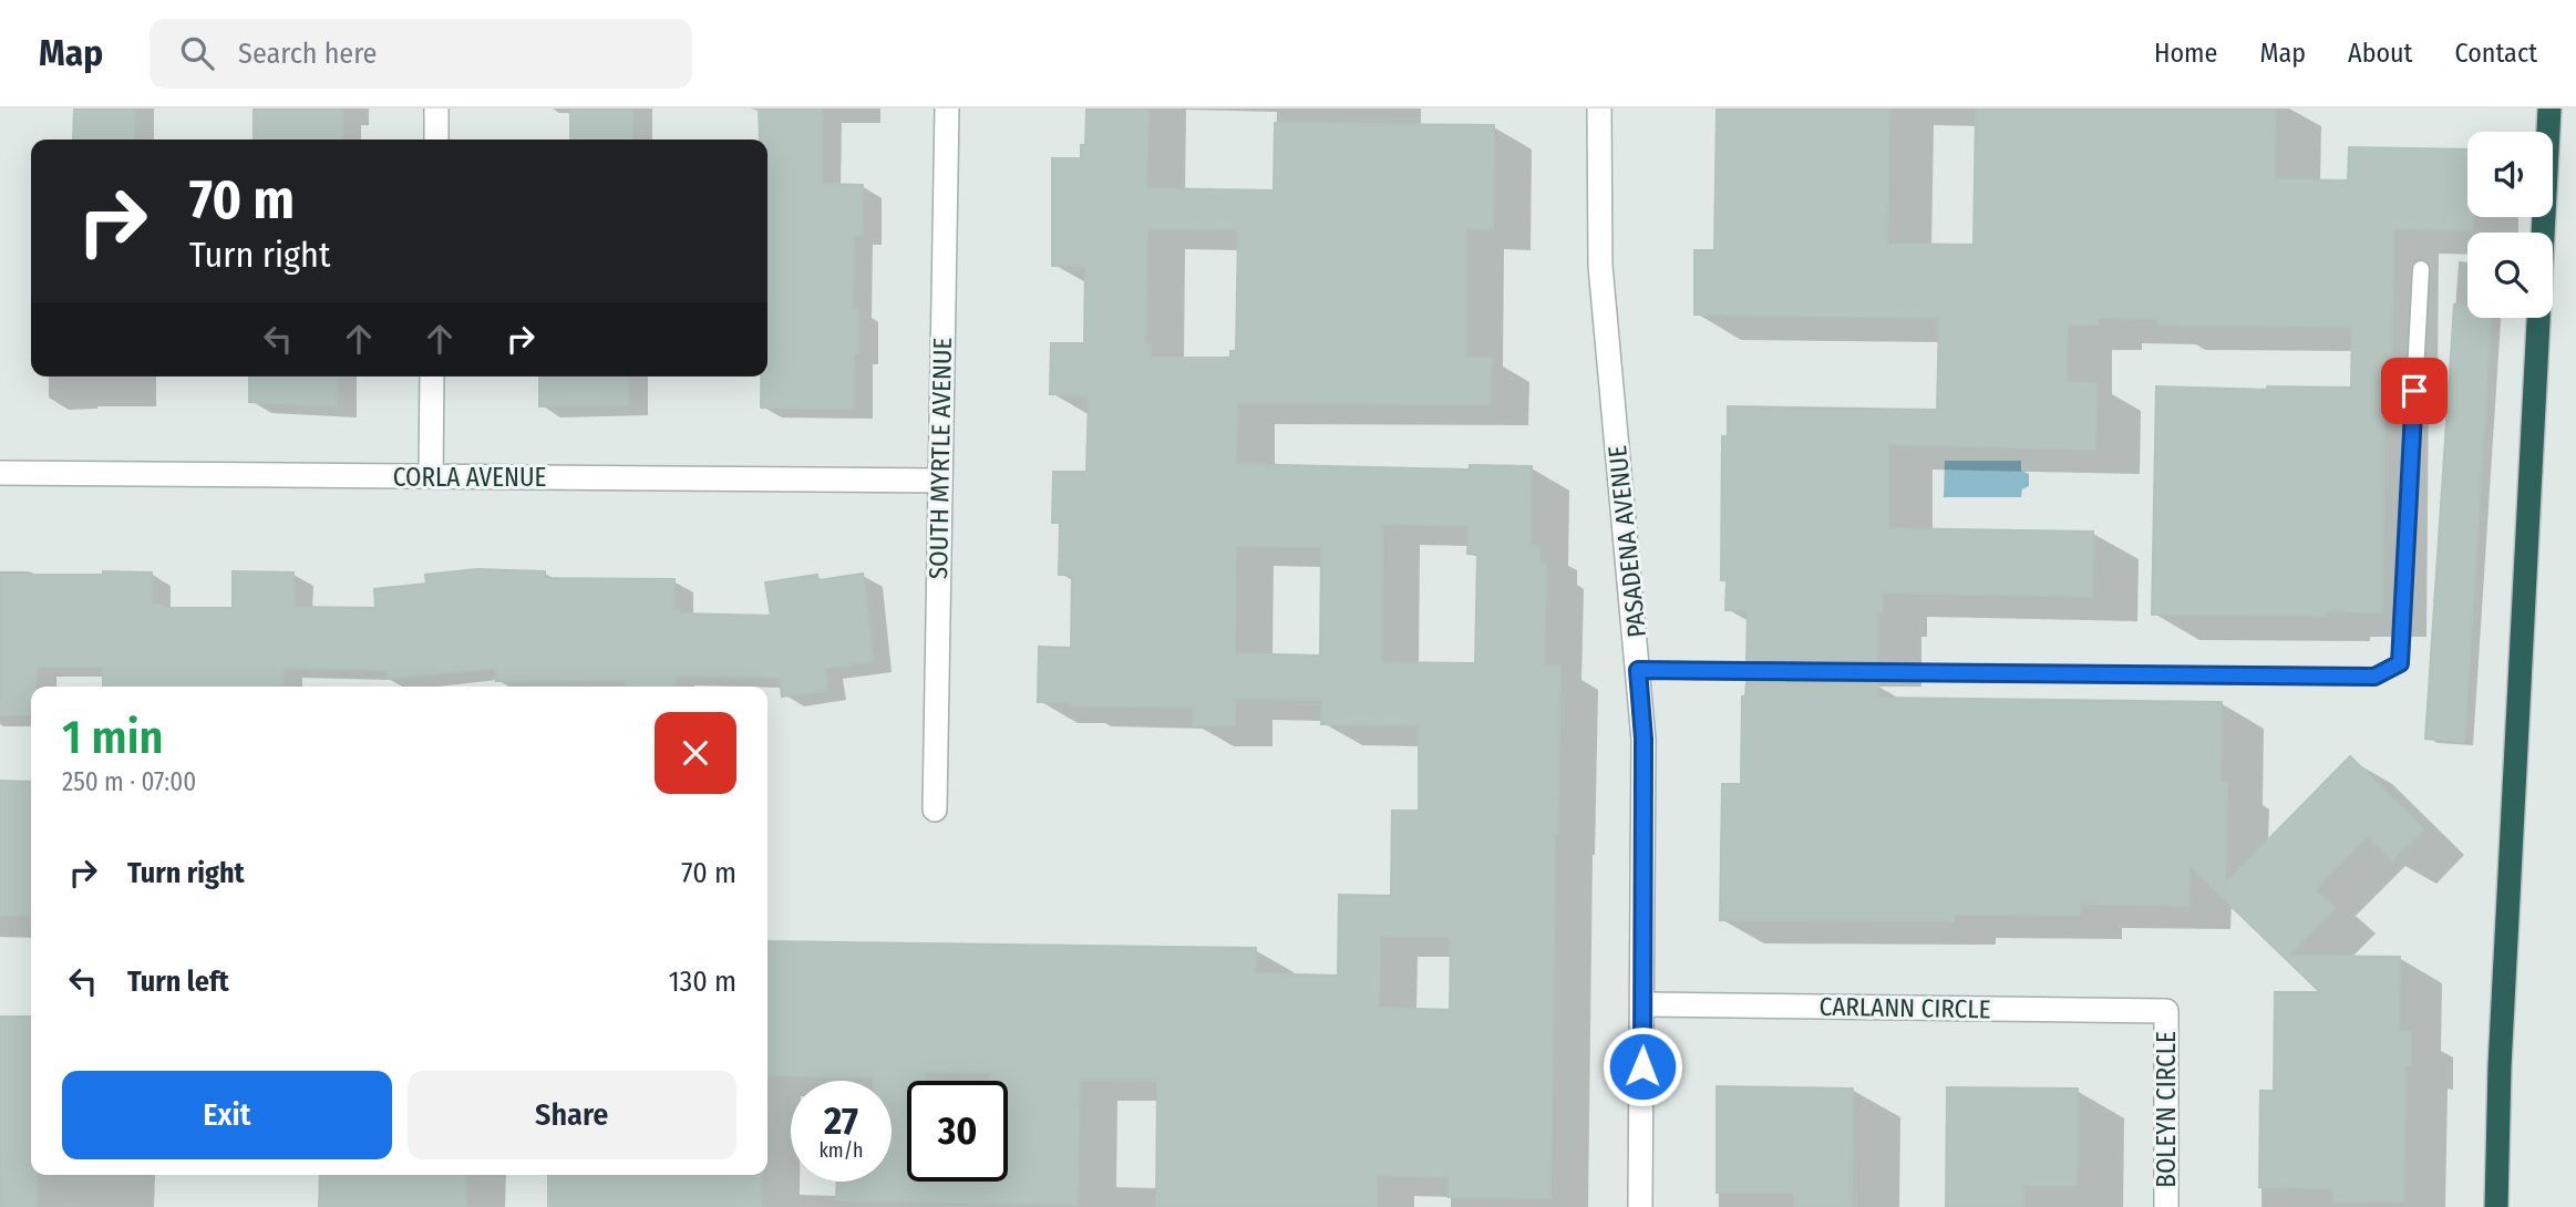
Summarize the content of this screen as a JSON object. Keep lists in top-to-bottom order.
{
  "streets": {
    "street": [
      "SOUTH MYRTLE AVENUE",
      "CORLA AVENUE",
      "PASADENA AVENUE",
      "CARLANN CIRCLE",
      "BOLEYN CIRCLE"
    ]
  },
  "crossings": [
    ["SOUTH MYRTLE AVENUE", "CORLA AVENUE"],
    ["PASADENA AVENUE", "CARLANN CIRCLE"],
    ["CARLANN CIRCLE", "BOLEYN CIRCLE"]
  ],
  "page": {
    "header": "Map",
    "search": "Search here",
    "nav": [
      "Home",
      "Map",
      "About",
      "Contact"
    ],
    "turn": ["70 m", "Turn right"],
    "heading": ["1 min", "250 m · 07:00"],
    "list": [
      {
        "name": "Turn right",
        "value": "70 m"
      },
      {
        "name": "Turn left",
        "value": "130 m"
      }
    ],
    "buttons": ["Exit", "Share"],
    "speed": "27 km/h",
    "limit": "30"
  }
}
